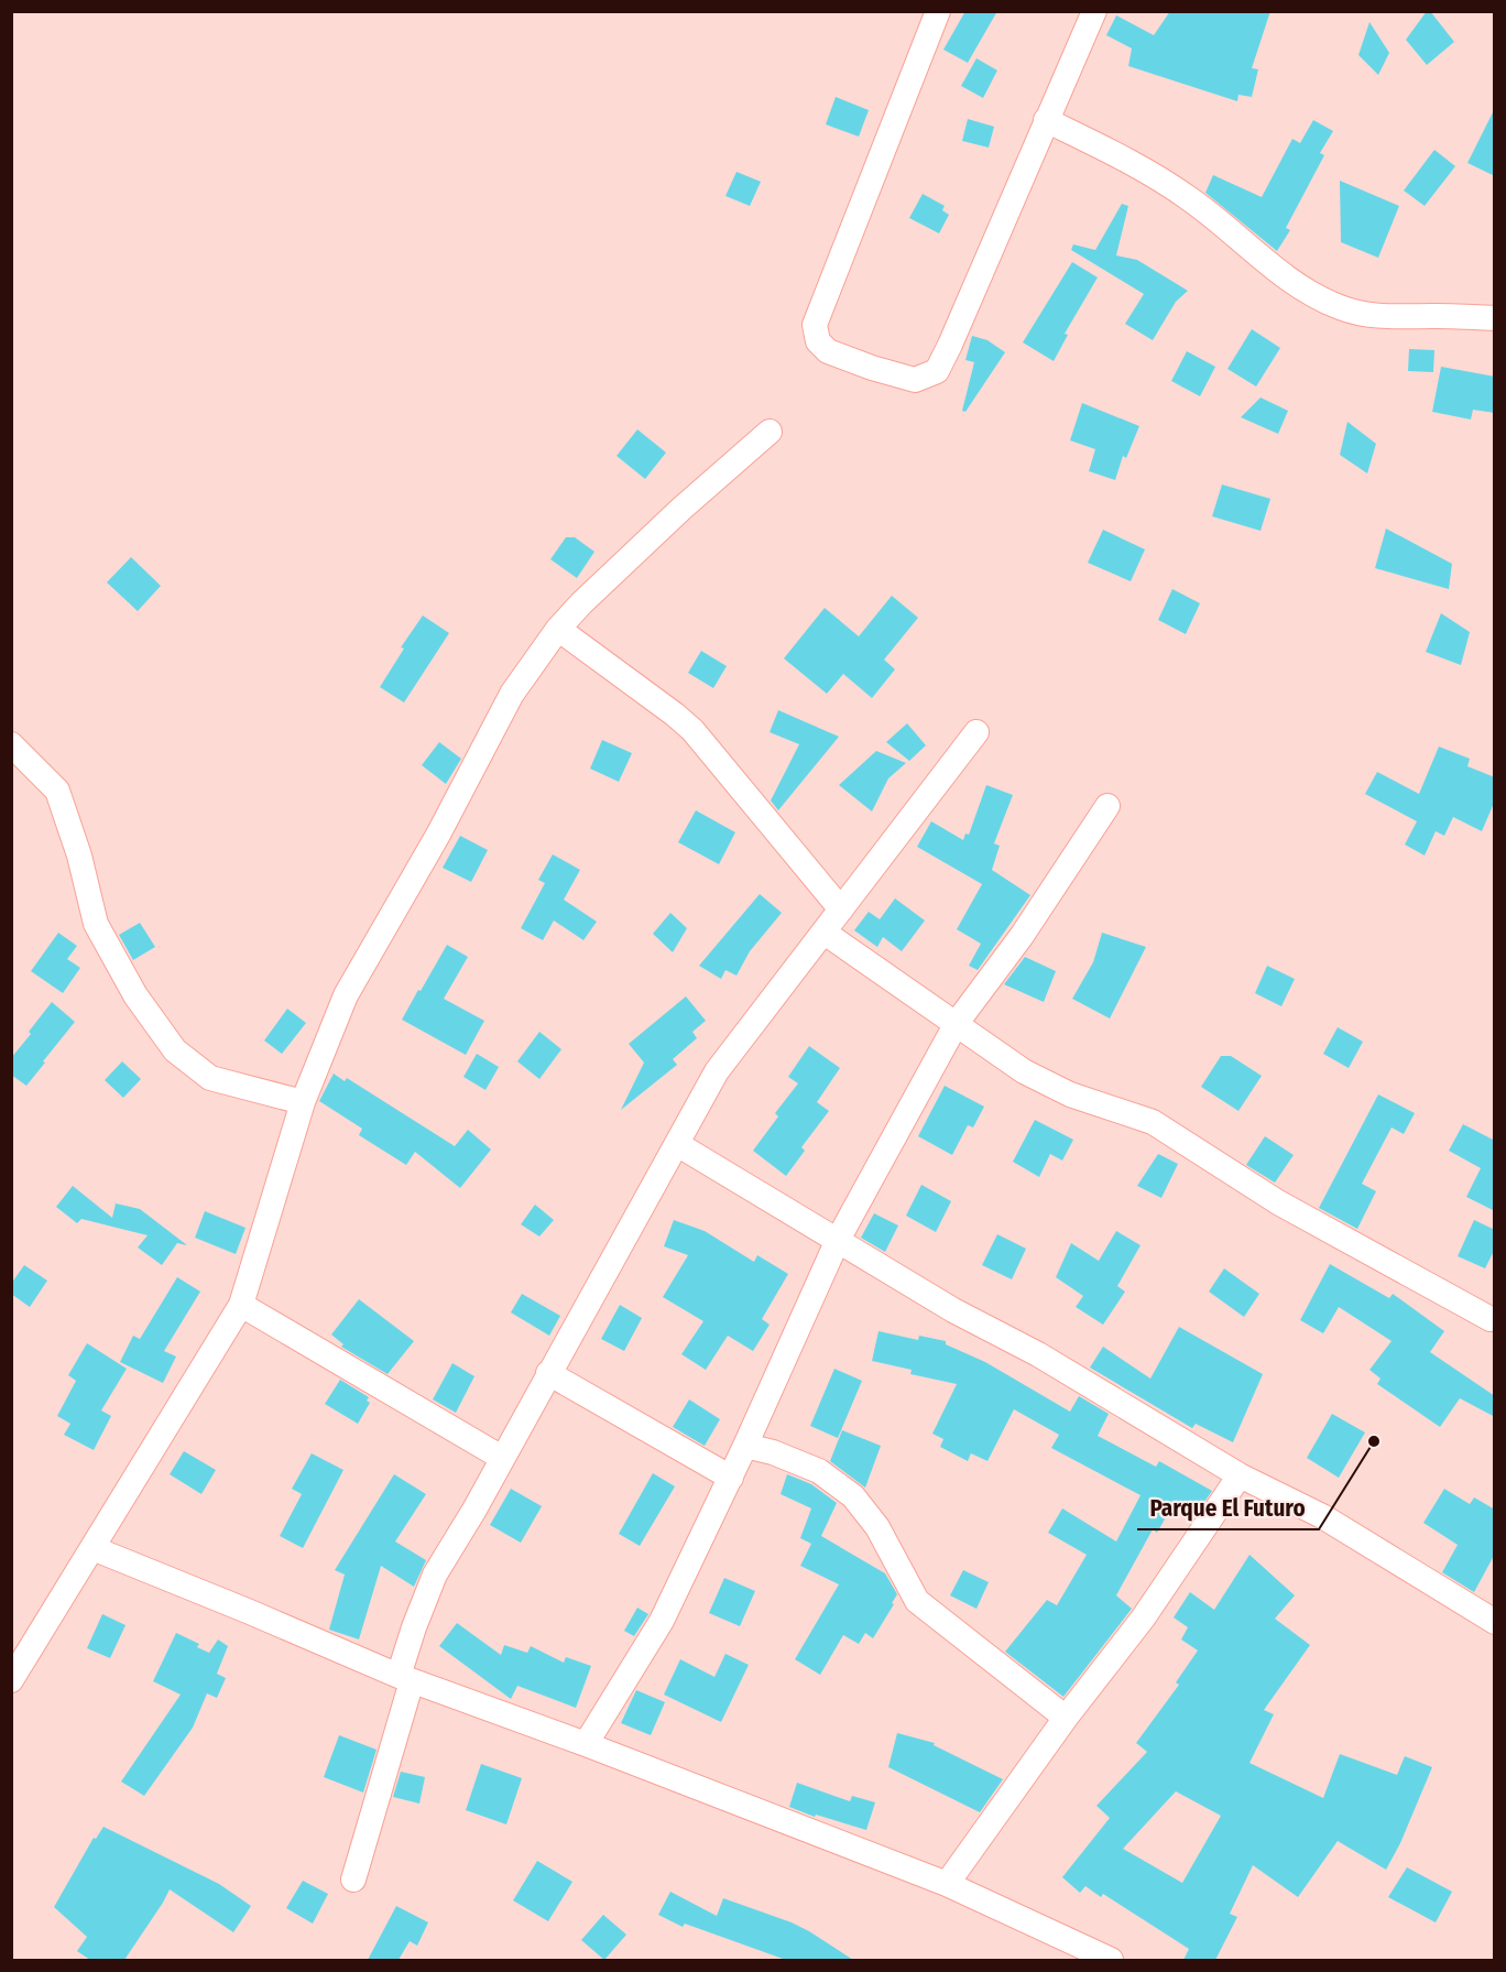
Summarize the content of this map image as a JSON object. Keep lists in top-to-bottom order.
{
  "places": ["Parque El Futuro"]
}
